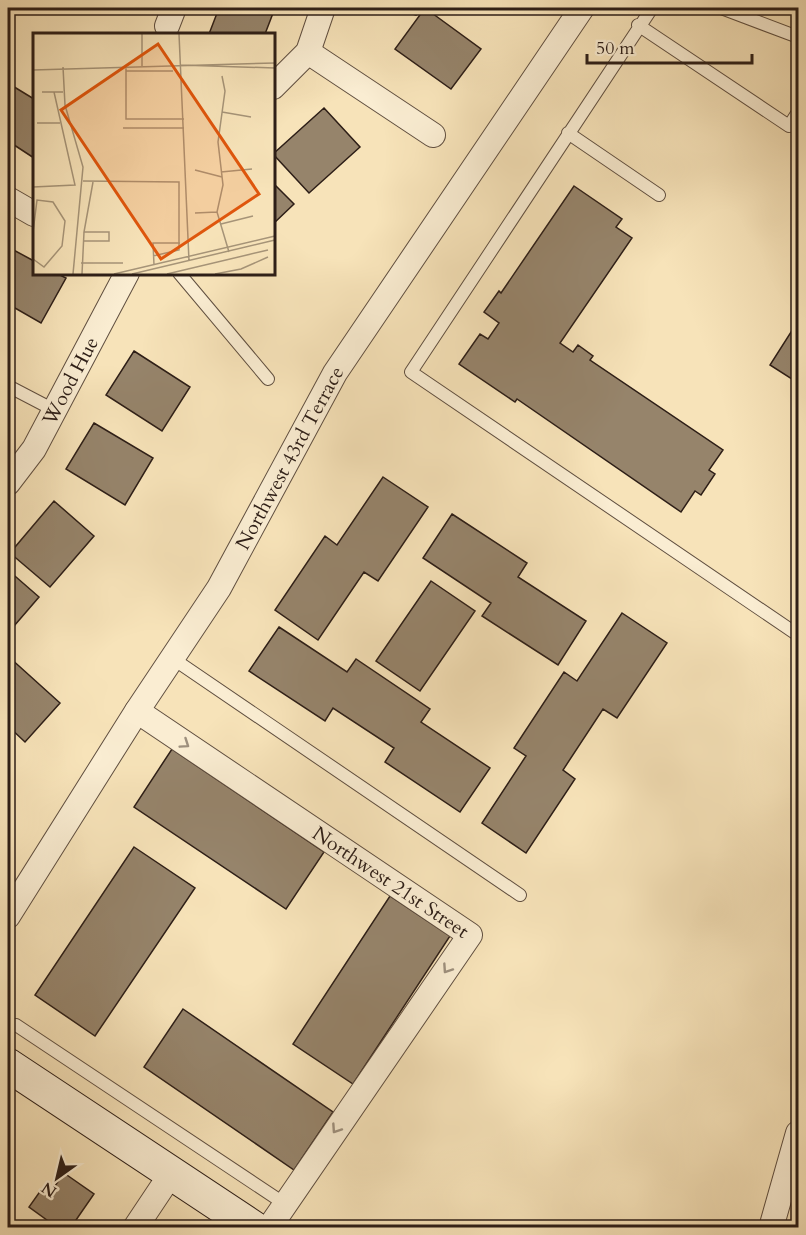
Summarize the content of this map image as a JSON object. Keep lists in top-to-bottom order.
{
  "streets": {
    "street": ["Wood Hue", "Northwest 43rd Terrace", "Northwest 21st Street"]
  },
  "crossings": [
    ["Northwest 43rd Terrace", "Northwest 21st Street"]
  ],
  "scale_bar": "50 m",
  "north": "bottom left"
}
